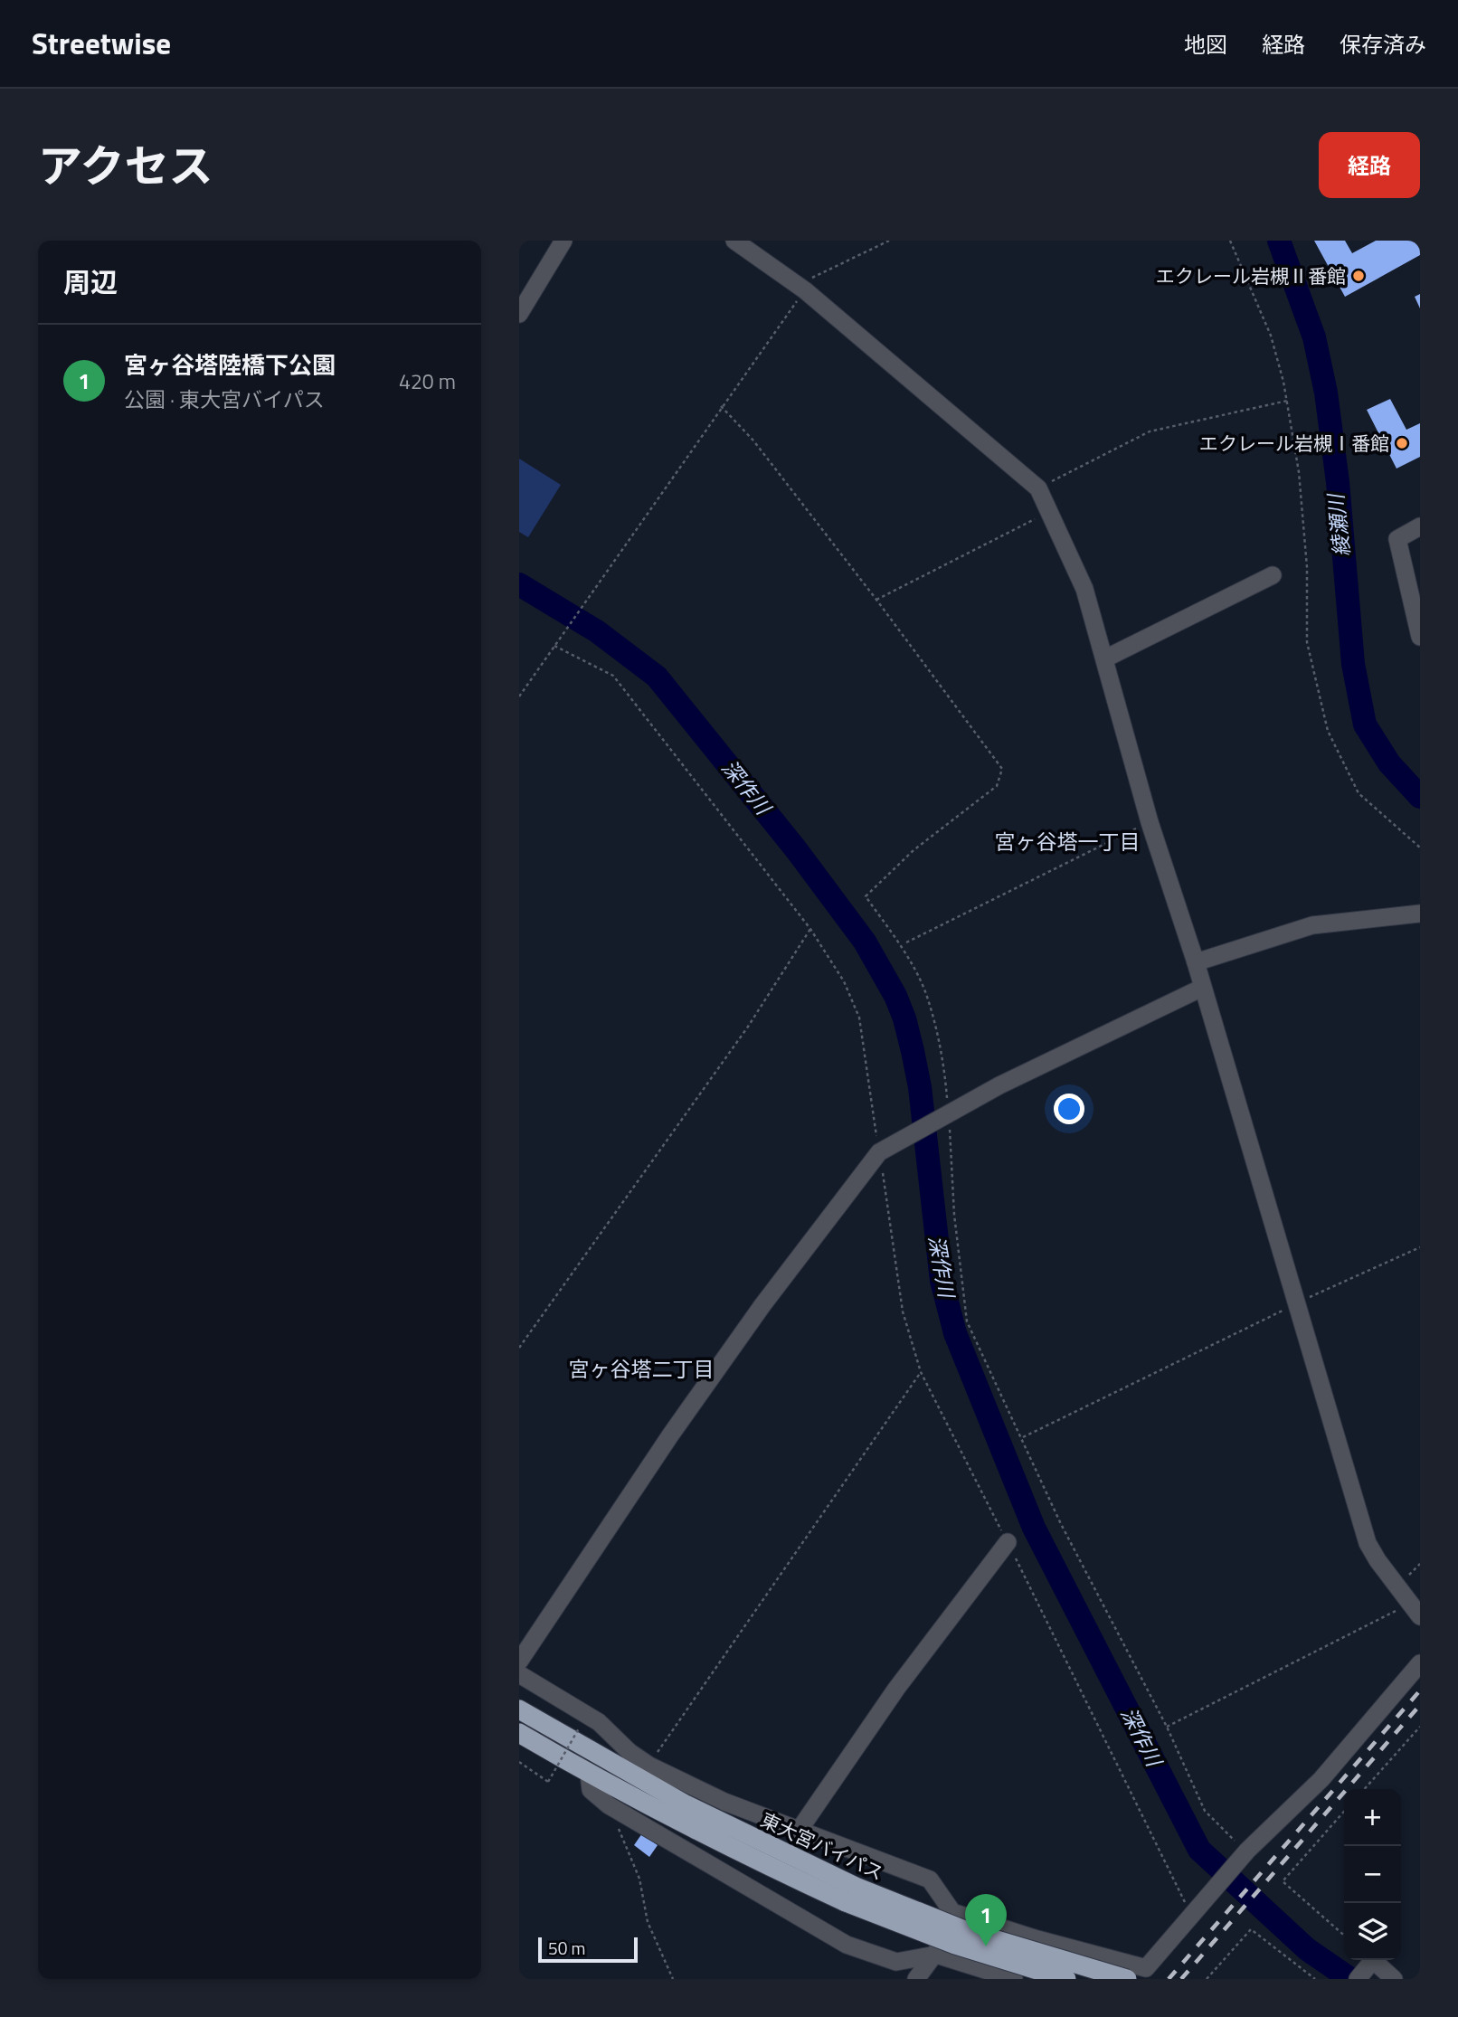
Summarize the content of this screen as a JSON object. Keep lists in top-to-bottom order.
{
  "streets": {
    "highway": ["東大宮バイパス"]
  },
  "districts": ["宮ヶ谷塔一丁目", "宮ヶ谷塔二丁目"],
  "water": ["綾瀬川", "深作川"],
  "places": ["エクレール岩槻Ⅱ番館", "エクレール岩槻Ⅰ番館"],
  "scale_bar": "50 m",
  "page": {
    "header": "Streetwise",
    "nav": ["地図", "経路", "保存済み"],
    "title": "アクセス",
    "buttons": "経路",
    "heading": "周辺",
    "list": [
      {
        "mark": "1",
        "name": "宮ヶ谷塔陸橋下公園",
        "note": "公園 · 東大宮バイパス",
        "value": "420 m"
      }
    ],
    "map_buttons": ["+", "−"],
    "pins": "1",
    "scale": "50 m"
  }
}
